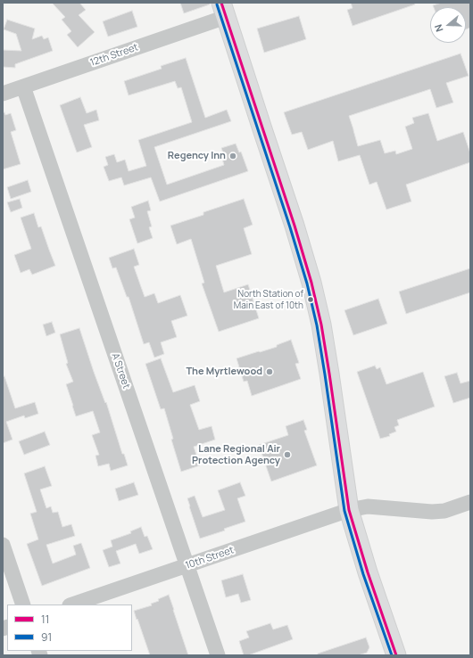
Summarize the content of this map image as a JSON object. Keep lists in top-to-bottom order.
{
  "streets": {
    "street": ["12th Street", "A Street", "10th Street"]
  },
  "crossings": [
    ["12th Street", "A Street"],
    ["A Street", "10th Street"]
  ],
  "places": [
    "Regency Inn",
    "North Station of Main East of 10th",
    "The Myrtlewood",
    "Lane Regional Air Protection Agency"
  ],
  "lines": ["transit line 11", "transit line 91"],
  "legend": ["11", "91"],
  "north": "left"
}
